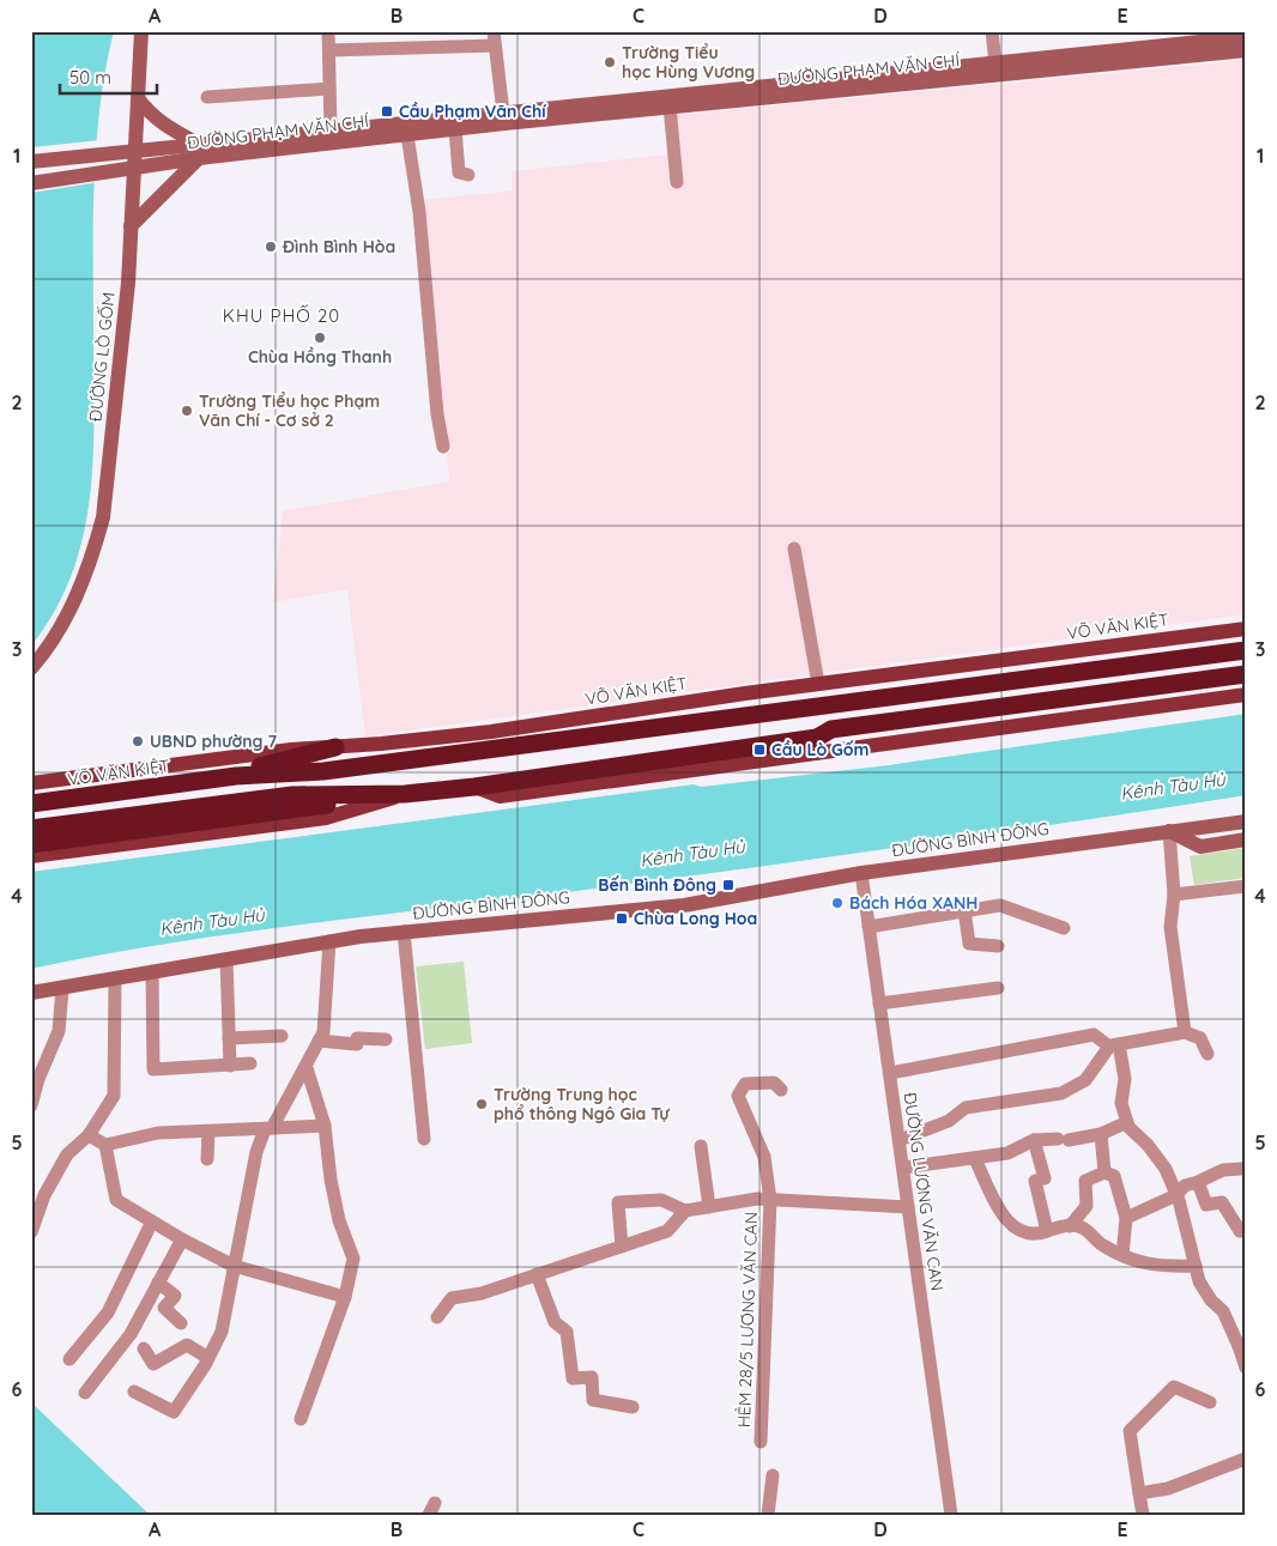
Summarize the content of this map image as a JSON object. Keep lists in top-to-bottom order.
{
  "streets": {
    "highway": ["VÕ VĂN KIỆT"],
    "main road": ["ĐƯỜNG PHẠM VĂN CHÍ", "ĐƯỜNG LÒ GỐM", "ĐƯỜNG BÌNH ĐÔNG"],
    "street": ["ĐƯỜNG LƯƠNG VĂN CAN", "HẺM 28/5 LƯƠNG VĂN CAN"]
  },
  "crossings": [
    ["ĐƯỜNG PHẠM VĂN CHÍ", "ĐƯỜNG LÒ GỐM"],
    ["ĐƯỜNG BÌNH ĐÔNG", "ĐƯỜNG LƯƠNG VĂN CAN"]
  ],
  "districts": ["KHU PHỐ 20"],
  "water": ["Kênh Tàu Hủ"],
  "places": {
    "other": [
      "Trường Tiểu học Hùng Vương",
      "Đình Bình Hòa",
      "Chùa Hồng Thanh",
      "Trường Tiểu học Phạm Văn Chí - Cơ sở 2",
      "UBND phường 7",
      "Bách Hóa XANH",
      "Trường Trung học phổ thông Ngô Gia Tự"
    ],
    "transit": [
      "Cầu Phạm Văn Chí",
      "Cầu Lò Gốm",
      "Bến Bình Đông",
      "Chùa Long Hoa"
    ]
  },
  "scale_bar": "50 m",
  "grid": {
    "columns": [
      "A",
      "B",
      "C",
      "D",
      "E"
    ],
    "rows": [
      "1",
      "2",
      "3",
      "4",
      "5",
      "6"
    ]
  }
}
